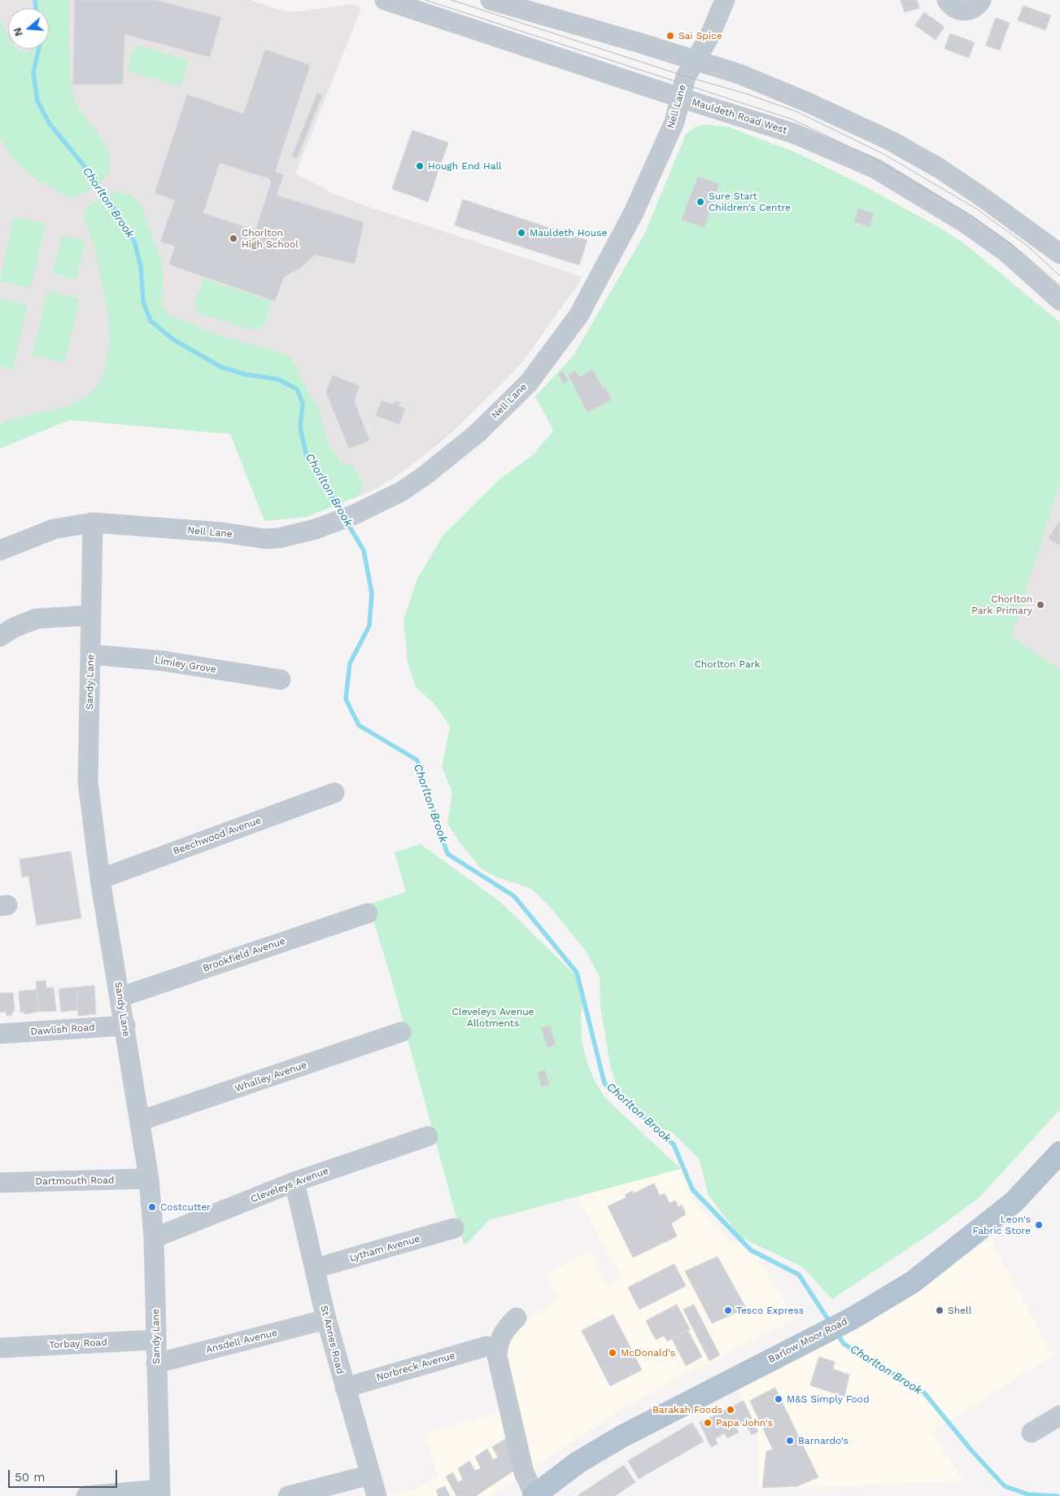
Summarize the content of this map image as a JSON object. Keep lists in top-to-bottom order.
{
  "streets": {
    "main road": ["Barlow Moor Road"],
    "street": [
      "Nell Lane",
      "Mauldeth Road West",
      "Limley Grove",
      "Sandy Lane",
      "Beechwood Avenue",
      "Brookfield Avenue",
      "Dawlish Road",
      "Whalley Avenue",
      "Dartmouth Road",
      "Cleveleys Avenue",
      "Lytham Avenue",
      "St Annes Road",
      "Ansdell Avenue",
      "Torbay Road",
      "Norbreck Avenue"
    ]
  },
  "crossings": [
    ["Nell Lane", "Mauldeth Road West"],
    ["Nell Lane", "Sandy Lane"],
    ["Limley Grove", "Sandy Lane"],
    ["Sandy Lane", "Beechwood Avenue"],
    ["Sandy Lane", "Brookfield Avenue"],
    ["Sandy Lane", "Dawlish Road"],
    ["Sandy Lane", "Whalley Avenue"],
    ["Sandy Lane", "Dartmouth Road"],
    ["Sandy Lane", "Cleveleys Avenue"],
    ["Sandy Lane", "Ansdell Avenue"],
    ["Sandy Lane", "Torbay Road"],
    ["Cleveleys Avenue", "St Annes Road"],
    ["Lytham Avenue", "St Annes Road"],
    ["St Annes Road", "Ansdell Avenue"],
    ["St Annes Road", "Norbreck Avenue"]
  ],
  "water": ["Chorlton Brook"],
  "parks": ["Chorlton Park", "Cleveleys Avenue Allotments"],
  "places": [
    "Sai Spice",
    "Hough End Hall",
    "Sure Start Children's Centre",
    "Mauldeth House",
    "Chorlton High School",
    "Chorlton Park Primary",
    "Costcutter",
    "Leon's Fabric Store",
    "Tesco Express",
    "Shell",
    "McDonald's",
    "M&S Simply Food",
    "Barakah Foods",
    "Papa John's",
    "Barnardo's"
  ],
  "scale_bar": "50 m",
  "north": "left"
}
